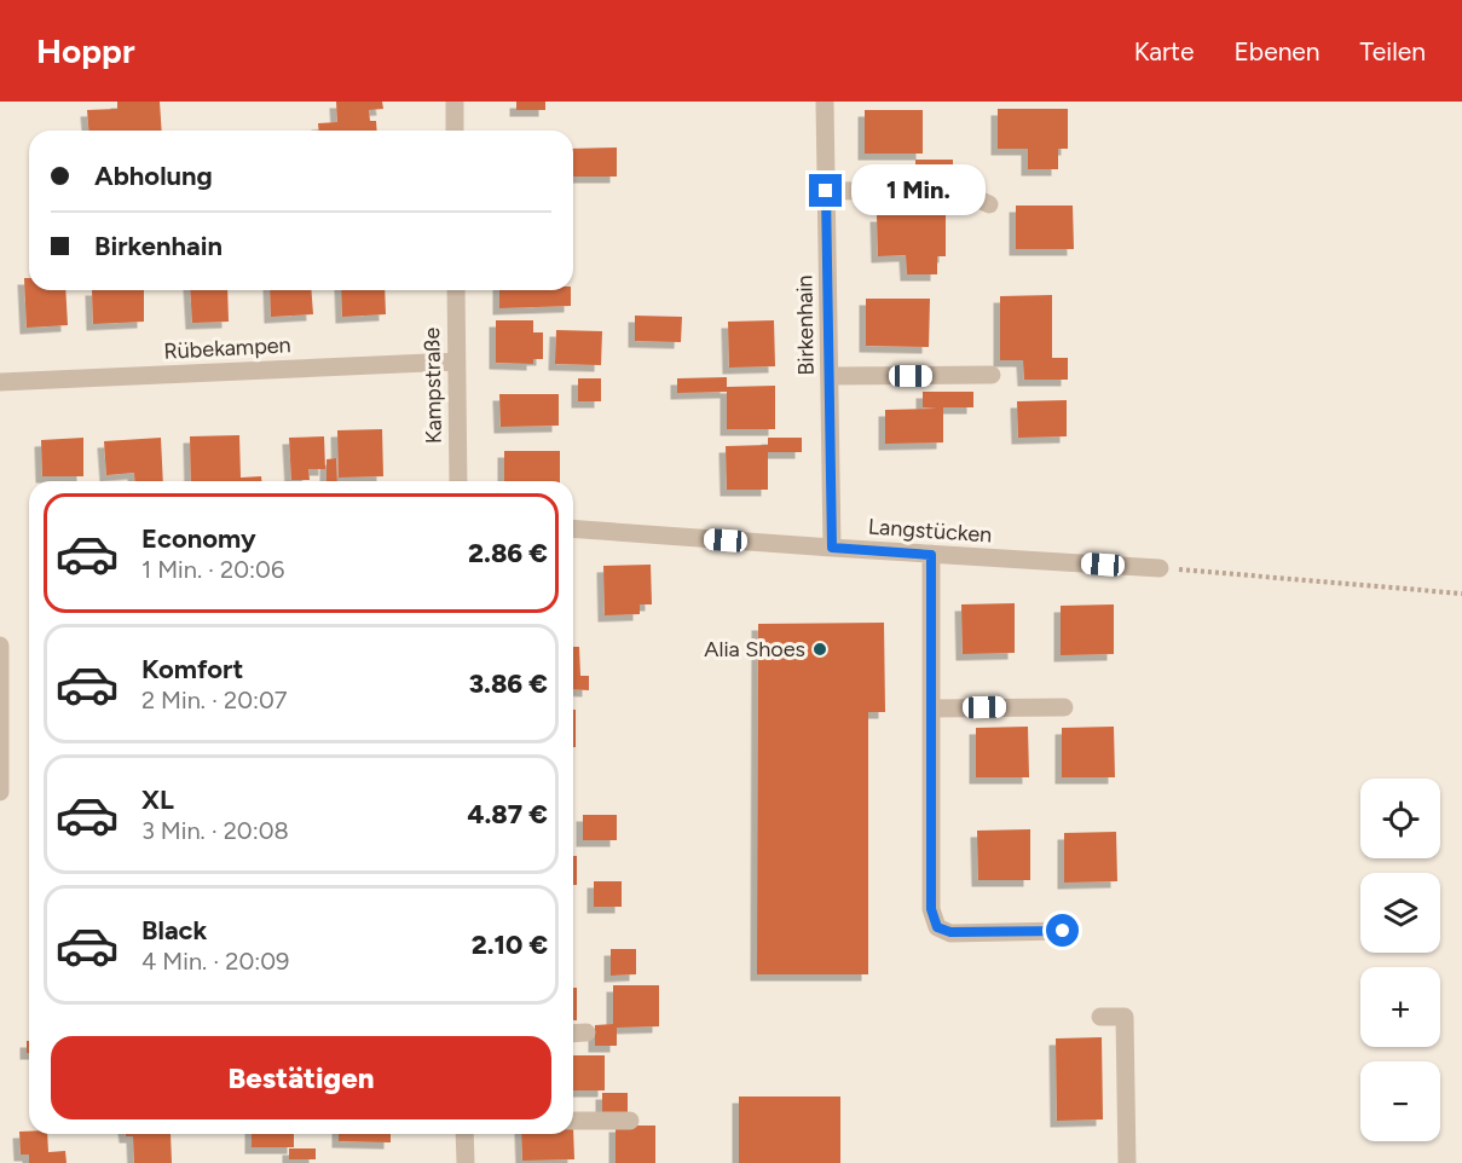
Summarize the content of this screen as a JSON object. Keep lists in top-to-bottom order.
{
  "streets": {
    "street": [
      "Birkenhain",
      "Rübekampen",
      "Kampstraße",
      "Langstücken"
    ]
  },
  "crossings": [
    ["Birkenhain", "Langstücken"],
    ["Rübekampen", "Kampstraße"]
  ],
  "places": ["Alia Shoes"],
  "page": {
    "header": "Hoppr",
    "nav": ["Karte", "Ebenen", "Teilen"],
    "banner": ["Abholung", "Birkenhain"],
    "bubble": "1 Min.",
    "list": [
      {
        "name": "Economy",
        "note": "1 Min. · 20:06",
        "value": "2.86 €"
      },
      {
        "name": "Komfort",
        "note": "2 Min. · 20:07",
        "value": "3.86 €"
      },
      {
        "name": "XL",
        "note": "3 Min. · 20:08",
        "value": "4.87 €"
      },
      {
        "name": "Black",
        "note": "4 Min. · 20:09",
        "value": "2.10 €"
      }
    ],
    "map_buttons": ["+", "−"],
    "buttons": "Bestätigen"
  }
}
